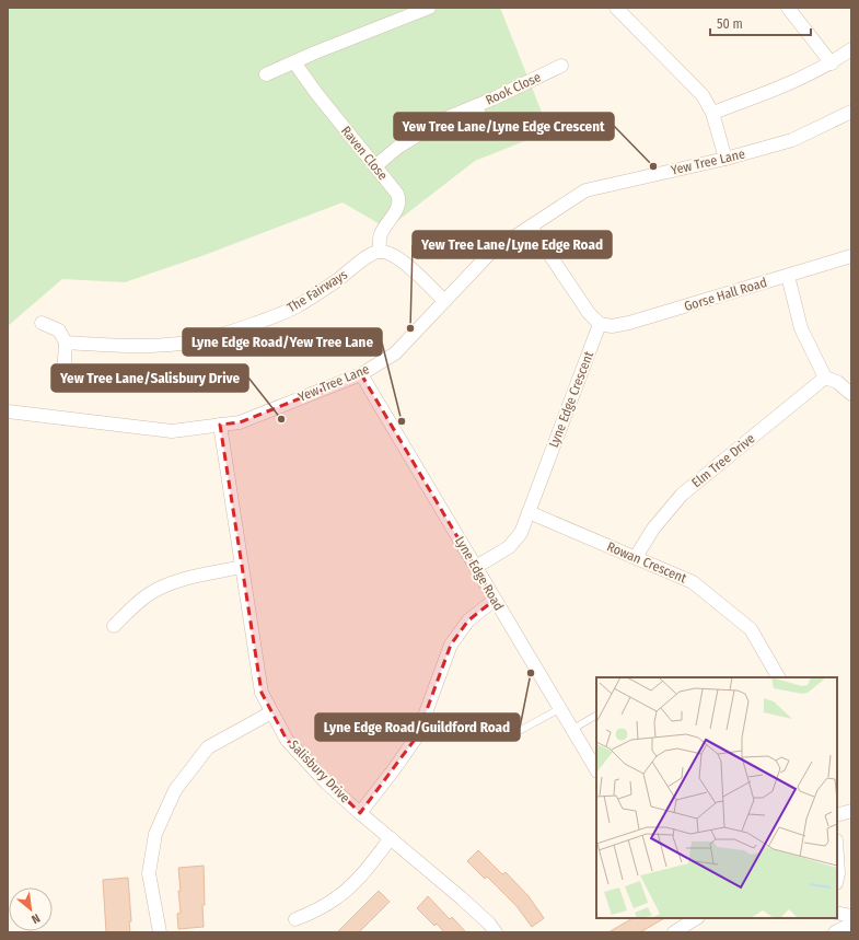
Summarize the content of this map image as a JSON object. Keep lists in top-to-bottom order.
{
  "streets": {
    "street": [
      "Rook Close",
      "Raven Close",
      "Yew Tree Lane",
      "The Fairways",
      "Gorse Hall Road",
      "Lyne Edge Crescent",
      "Elm Tree Drive",
      "Rowan Crescent",
      "Lyne Edge Road",
      "Salisbury Drive"
    ]
  },
  "crossings": [
    ["Rook Close", "Raven Close"],
    ["Raven Close", "The Fairways"],
    ["Yew Tree Lane", "Lyne Edge Road"],
    ["Yew Tree Lane", "Salisbury Drive"],
    ["Gorse Hall Road", "Lyne Edge Crescent"],
    ["Lyne Edge Crescent", "Rowan Crescent"],
    ["Lyne Edge Crescent", "Lyne Edge Road"],
    ["Elm Tree Drive", "Rowan Crescent"]
  ],
  "places": [
    "Yew Tree Lane/Lyne Edge Crescent",
    "Yew Tree Lane/Lyne Edge Road",
    "Yew Tree Lane/Salisbury Drive",
    "Lyne Edge Road/Yew Tree Lane",
    "Lyne Edge Road/Guildford Road"
  ],
  "scale_bar": "50 m",
  "north": "bottom right"
}
